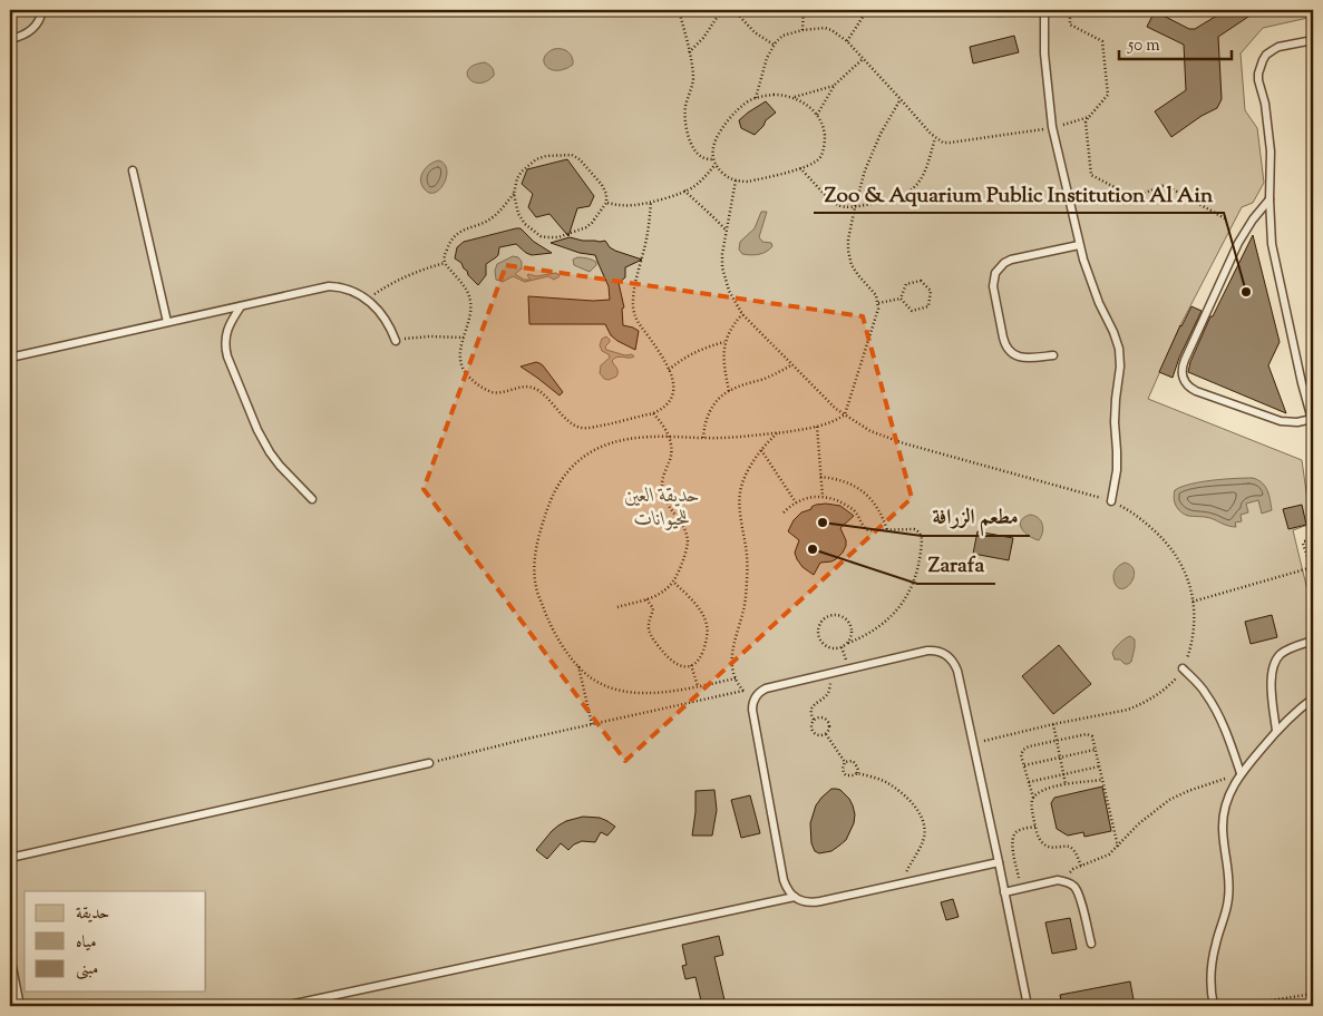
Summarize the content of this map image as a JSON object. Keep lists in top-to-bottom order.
{
  "parks": ["حديقة العين للحيوانات"],
  "places": ["Zoo & Aquarium Public Institution Al Ain", "مطعم الزرافة", "Zarafa"],
  "legend": ["حديقة", "مياه", "مبنى"],
  "scale_bar": "50 m"
}
